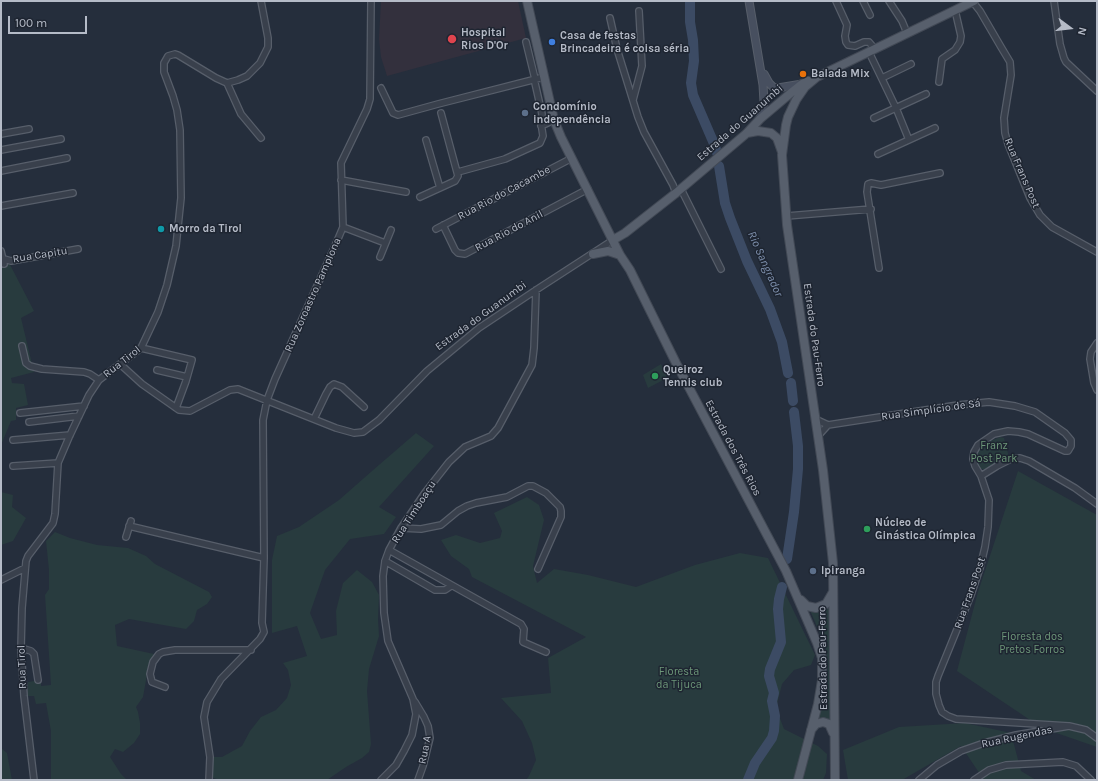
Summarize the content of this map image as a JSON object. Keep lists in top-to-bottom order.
{
  "streets": {
    "main road": ["Estrada do Guanumbi", "Estrada do Pau-Ferro", "Estrada dos Três Rios"],
    "street": [
      "Rua Frans Post",
      "Rua Rio do Cacambe",
      "Rua Rio do Anil",
      "Rua Capitu",
      "Rua Zoroastro Pamplona",
      "Rua Tirol",
      "Rua Simplício de Sá",
      "Rua Timboaçu",
      "Rua Rugendas",
      "Rua A"
    ]
  },
  "crossings": [
    ["Estrada do Guanumbi", "Rua Zoroastro Pamplona"],
    ["Estrada do Guanumbi", "Estrada do Pau-Ferro"],
    ["Estrada do Guanumbi", "Estrada dos Três Rios"],
    ["Estrada do Guanumbi", "Rua Timboaçu"],
    ["Rua Frans Post", "Estrada do Pau-Ferro"],
    ["Rua Frans Post", "Rua Simplício de Sá"],
    ["Rua Frans Post", "Rua Rugendas"],
    ["Rua Rio do Cacambe", "Rua Rio do Anil"],
    ["Rua Rio do Cacambe", "Estrada dos Três Rios"],
    ["Rua Rio do Anil", "Estrada dos Três Rios"],
    ["Rua Timboaçu", "Rua A"]
  ],
  "water": ["Rio Sangrador"],
  "parks": ["Franz Post Park", "Floresta dos Pretos Forros", "Floresta da Tijuca"],
  "places": [
    "Hospital Rios D'Or",
    "Casa de festas Brincadeira é coisa séria",
    "Balada Mix",
    "Condomínio independência",
    "Morro da Tirol",
    "Queiroz Tennis club",
    "Núcleo de Ginástica Olímpica",
    "Ipiranga"
  ],
  "scale_bar": "100 m",
  "north": "right"
}
